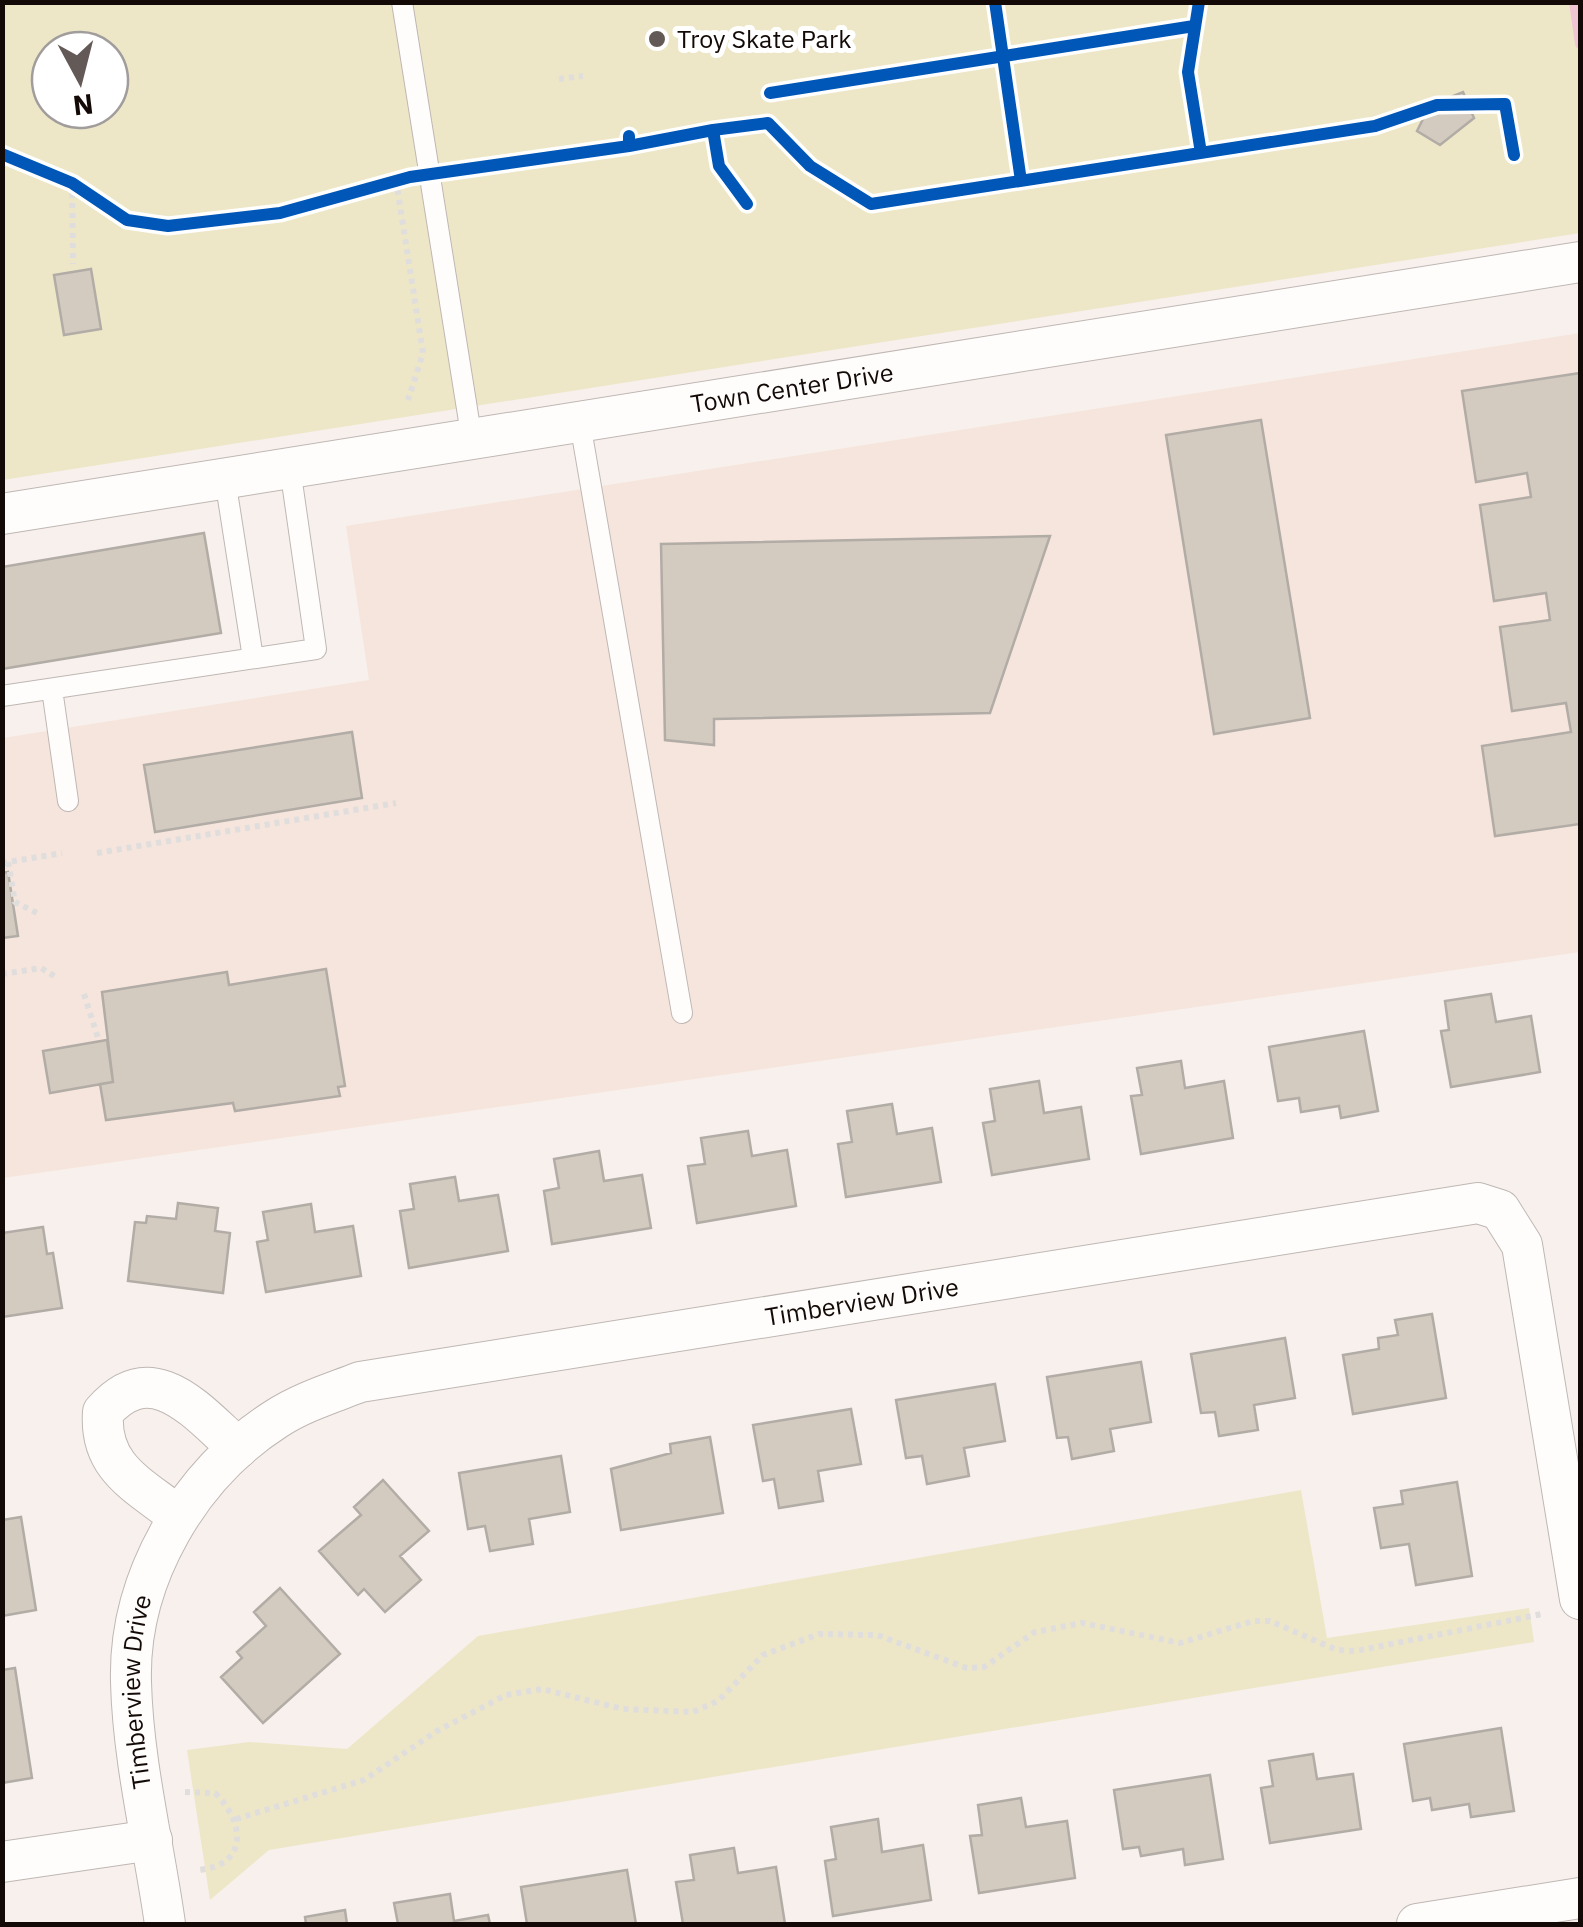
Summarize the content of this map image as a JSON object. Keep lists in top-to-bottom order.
{
  "streets": {
    "street": ["Town Center Drive", "Timberview Drive"]
  },
  "places": ["Troy Skate Park"],
  "north": "bottom"
}
